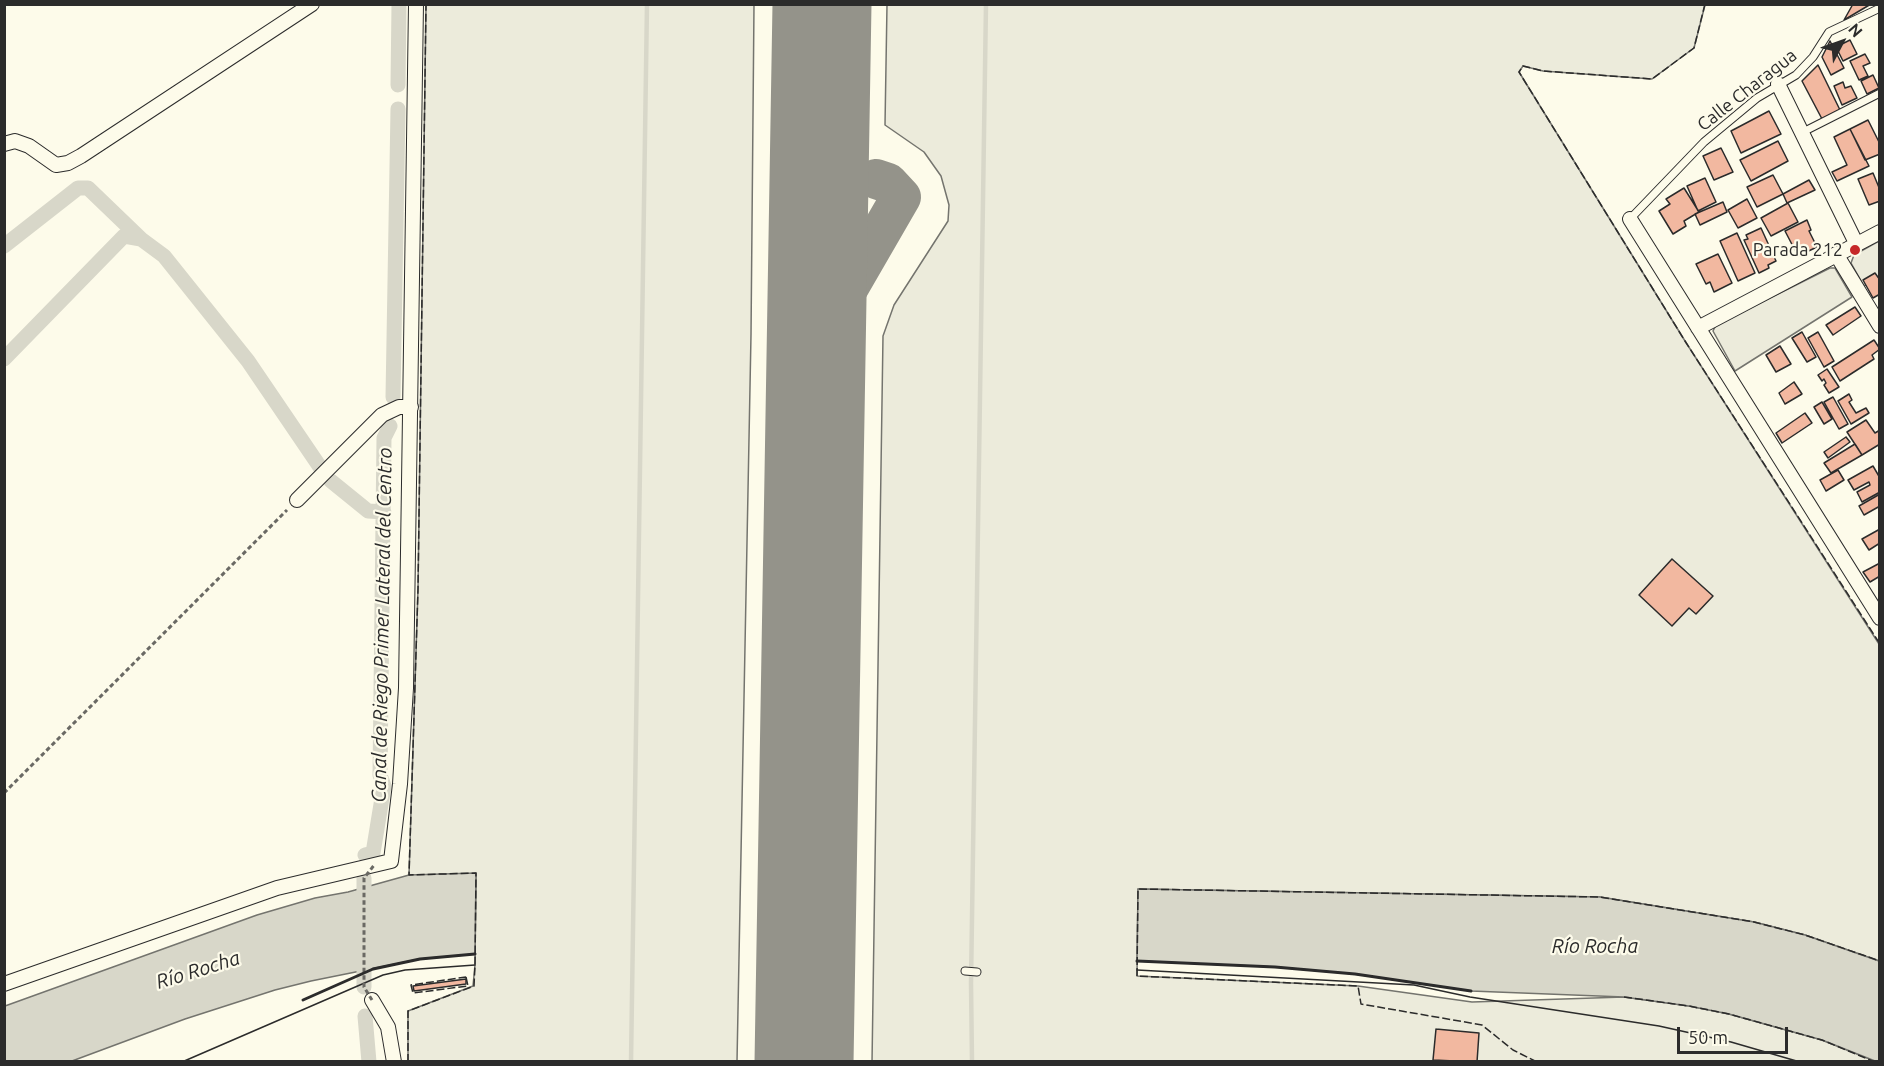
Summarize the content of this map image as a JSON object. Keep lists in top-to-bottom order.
{
  "streets": {
    "lane": ["Calle Charagua"]
  },
  "water": ["Canal de Riego Primer Lateral del Centro", "Río Rocha"],
  "places": ["Parada 212"],
  "scale_bar": "50 m",
  "north": "top right"
}
